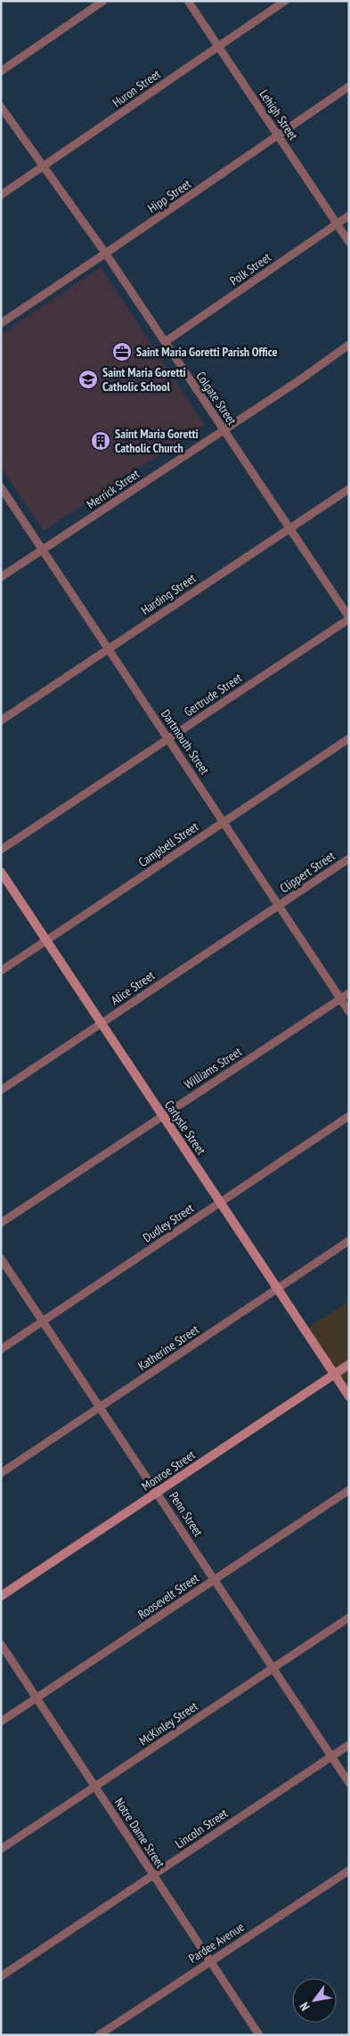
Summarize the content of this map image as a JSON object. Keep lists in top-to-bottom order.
{
  "streets": {
    "street": [
      "Huron Street",
      "Lehigh Street",
      "Hipp Street",
      "Polk Street",
      "Colgate Street",
      "Merrick Street",
      "Harding Street",
      "Gertrude Street",
      "Dartmouth Street",
      "Campbell Street",
      "Clippert Street",
      "Alice Street",
      "Williams Street",
      "Carlysle Street",
      "Dudley Street",
      "Katherine Street",
      "Monroe Street",
      "Penn Street",
      "Roosevelt Street",
      "McKinley Street",
      "Lincoln Street",
      "Notre Dame Street",
      "Pardee Avenue"
    ]
  },
  "crossings": [
    ["Huron Street", "Lehigh Street"],
    ["Huron Street", "Colgate Street"],
    ["Lehigh Street", "Hipp Street"],
    ["Lehigh Street", "Polk Street"],
    ["Hipp Street", "Colgate Street"],
    ["Polk Street", "Colgate Street"],
    ["Colgate Street", "Merrick Street"],
    ["Colgate Street", "Harding Street"],
    ["Colgate Street", "Gertrude Street"],
    ["Merrick Street", "Dartmouth Street"],
    ["Harding Street", "Dartmouth Street"],
    ["Gertrude Street", "Dartmouth Street"],
    ["Dartmouth Street", "Campbell Street"],
    ["Dartmouth Street", "Clippert Street"],
    ["Dartmouth Street", "Alice Street"],
    ["Dartmouth Street", "Williams Street"],
    ["Campbell Street", "Carlysle Street"],
    ["Clippert Street", "Alice Street"],
    ["Alice Street", "Carlysle Street"],
    ["Williams Street", "Carlysle Street"],
    ["Carlysle Street", "Dudley Street"],
    ["Carlysle Street", "Katherine Street"],
    ["Carlysle Street", "Monroe Street"],
    ["Dudley Street", "Penn Street"],
    ["Katherine Street", "Penn Street"],
    ["Monroe Street", "Penn Street"],
    ["Penn Street", "Roosevelt Street"],
    ["Penn Street", "McKinley Street"],
    ["Penn Street", "Lincoln Street"],
    ["Roosevelt Street", "Notre Dame Street"],
    ["McKinley Street", "Notre Dame Street"],
    ["Lincoln Street", "Notre Dame Street"],
    ["Notre Dame Street", "Pardee Avenue"]
  ],
  "places": {
    "office": ["Saint Maria Goretti Parish Office"],
    "school or university": ["Saint Maria Goretti Catholic School"],
    "building": ["Saint Maria Goretti Catholic Church"]
  },
  "north": "bottom left"
}
